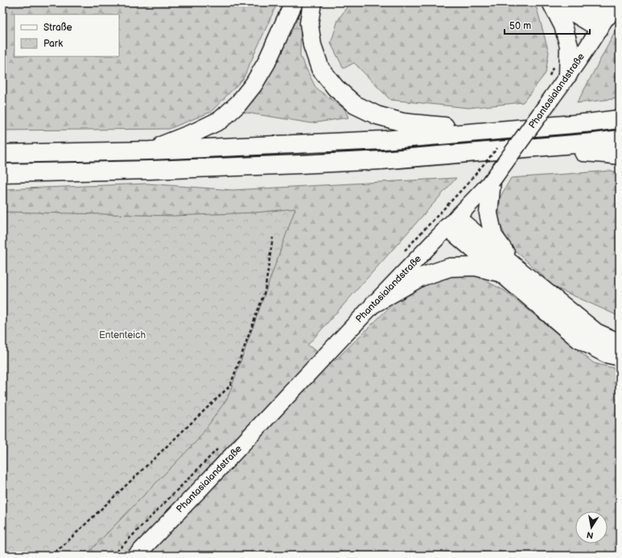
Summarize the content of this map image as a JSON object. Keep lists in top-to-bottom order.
{
  "streets": {
    "main road": ["Phantasialandstraße"]
  },
  "parks": ["Ententeich"],
  "legend": ["Straße", "Park"],
  "scale_bar": "50 m",
  "north": "bottom"
}
